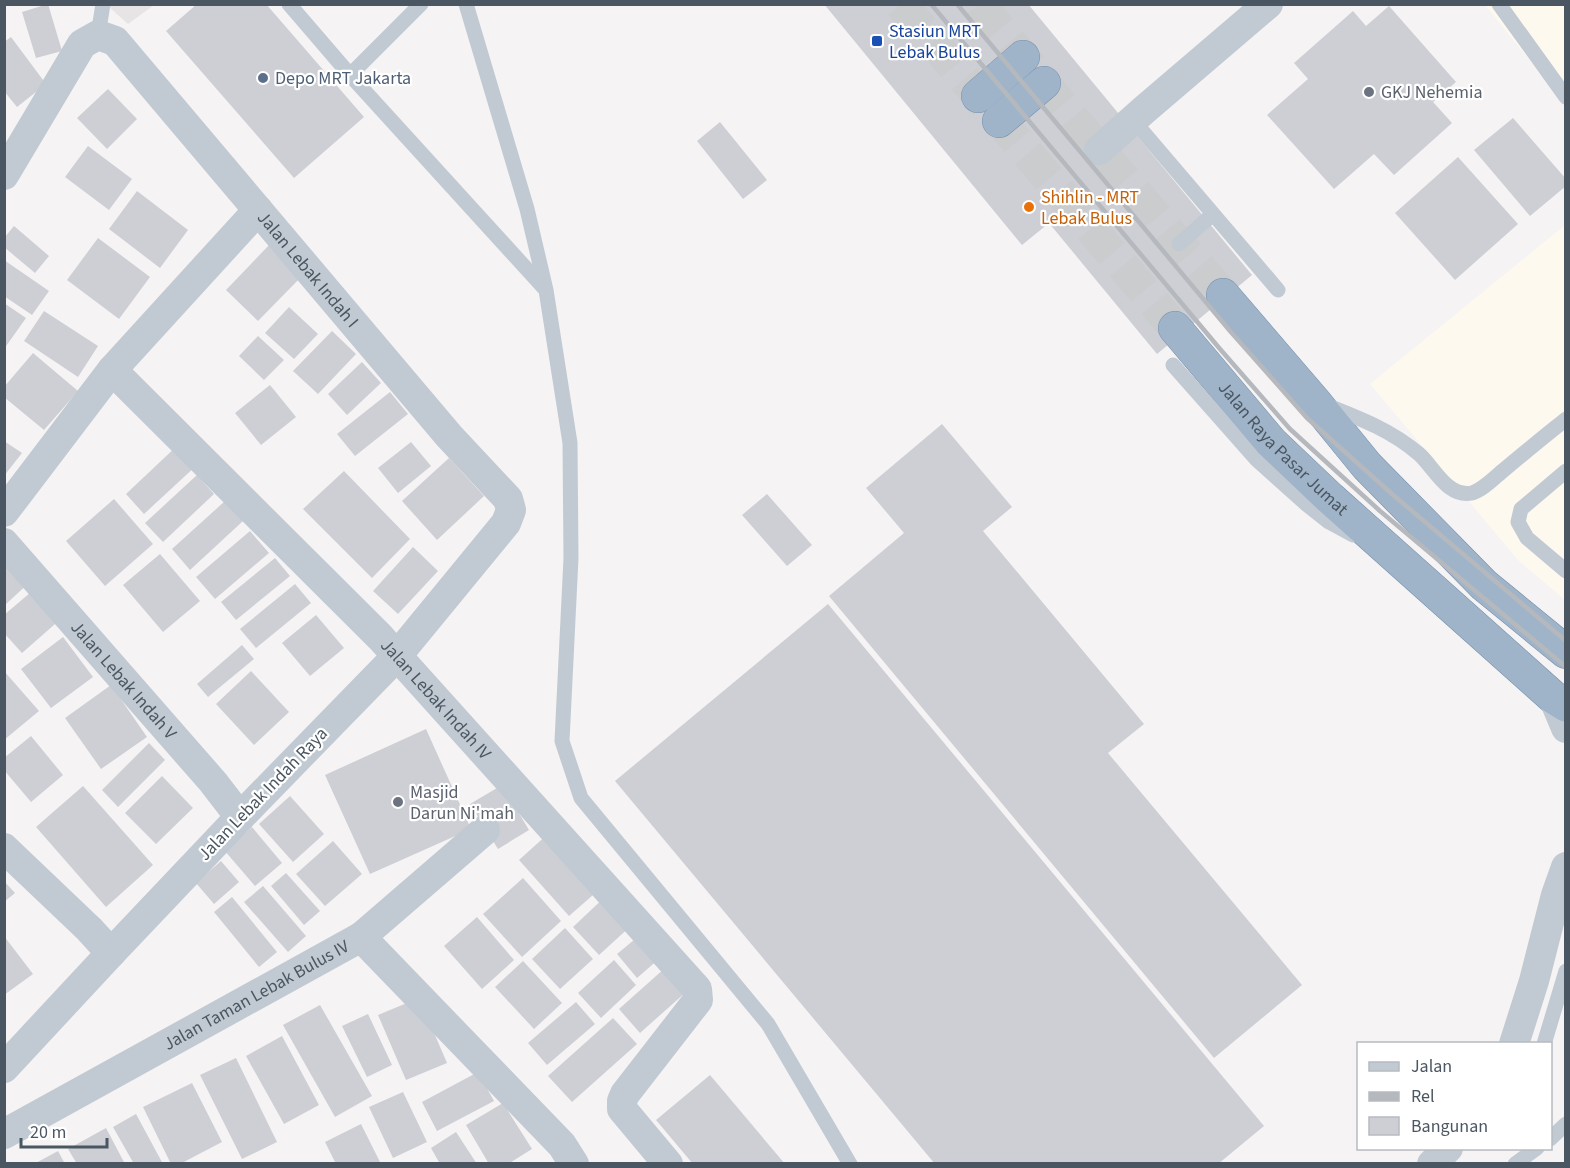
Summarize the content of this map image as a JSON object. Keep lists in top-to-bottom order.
{
  "streets": {
    "highway": ["Jalan Raya Pasar Jumat"],
    "street": [
      "Jalan Lebak Indah I",
      "Jalan Lebak Indah V",
      "Jalan Lebak Indah IV",
      "Jalan Lebak Indah Raya",
      "Jalan Taman Lebak Bulus IV"
    ]
  },
  "crossings": [
    ["Jalan Lebak Indah I", "Jalan Lebak Indah Raya"],
    ["Jalan Lebak Indah V", "Jalan Lebak Indah Raya"],
    ["Jalan Lebak Indah IV", "Jalan Lebak Indah Raya"]
  ],
  "places": {
    "transit": ["Stasiun MRT Lebak Bulus"],
    "other": [
      "Depo MRT Jakarta",
      "GKJ Nehemia",
      "Shihlin - MRT Lebak Bulus",
      "Masjid Darun Ni'mah"
    ]
  },
  "legend": ["Jalan", "Rel", "Bangunan"],
  "scale_bar": "20 m"
}
